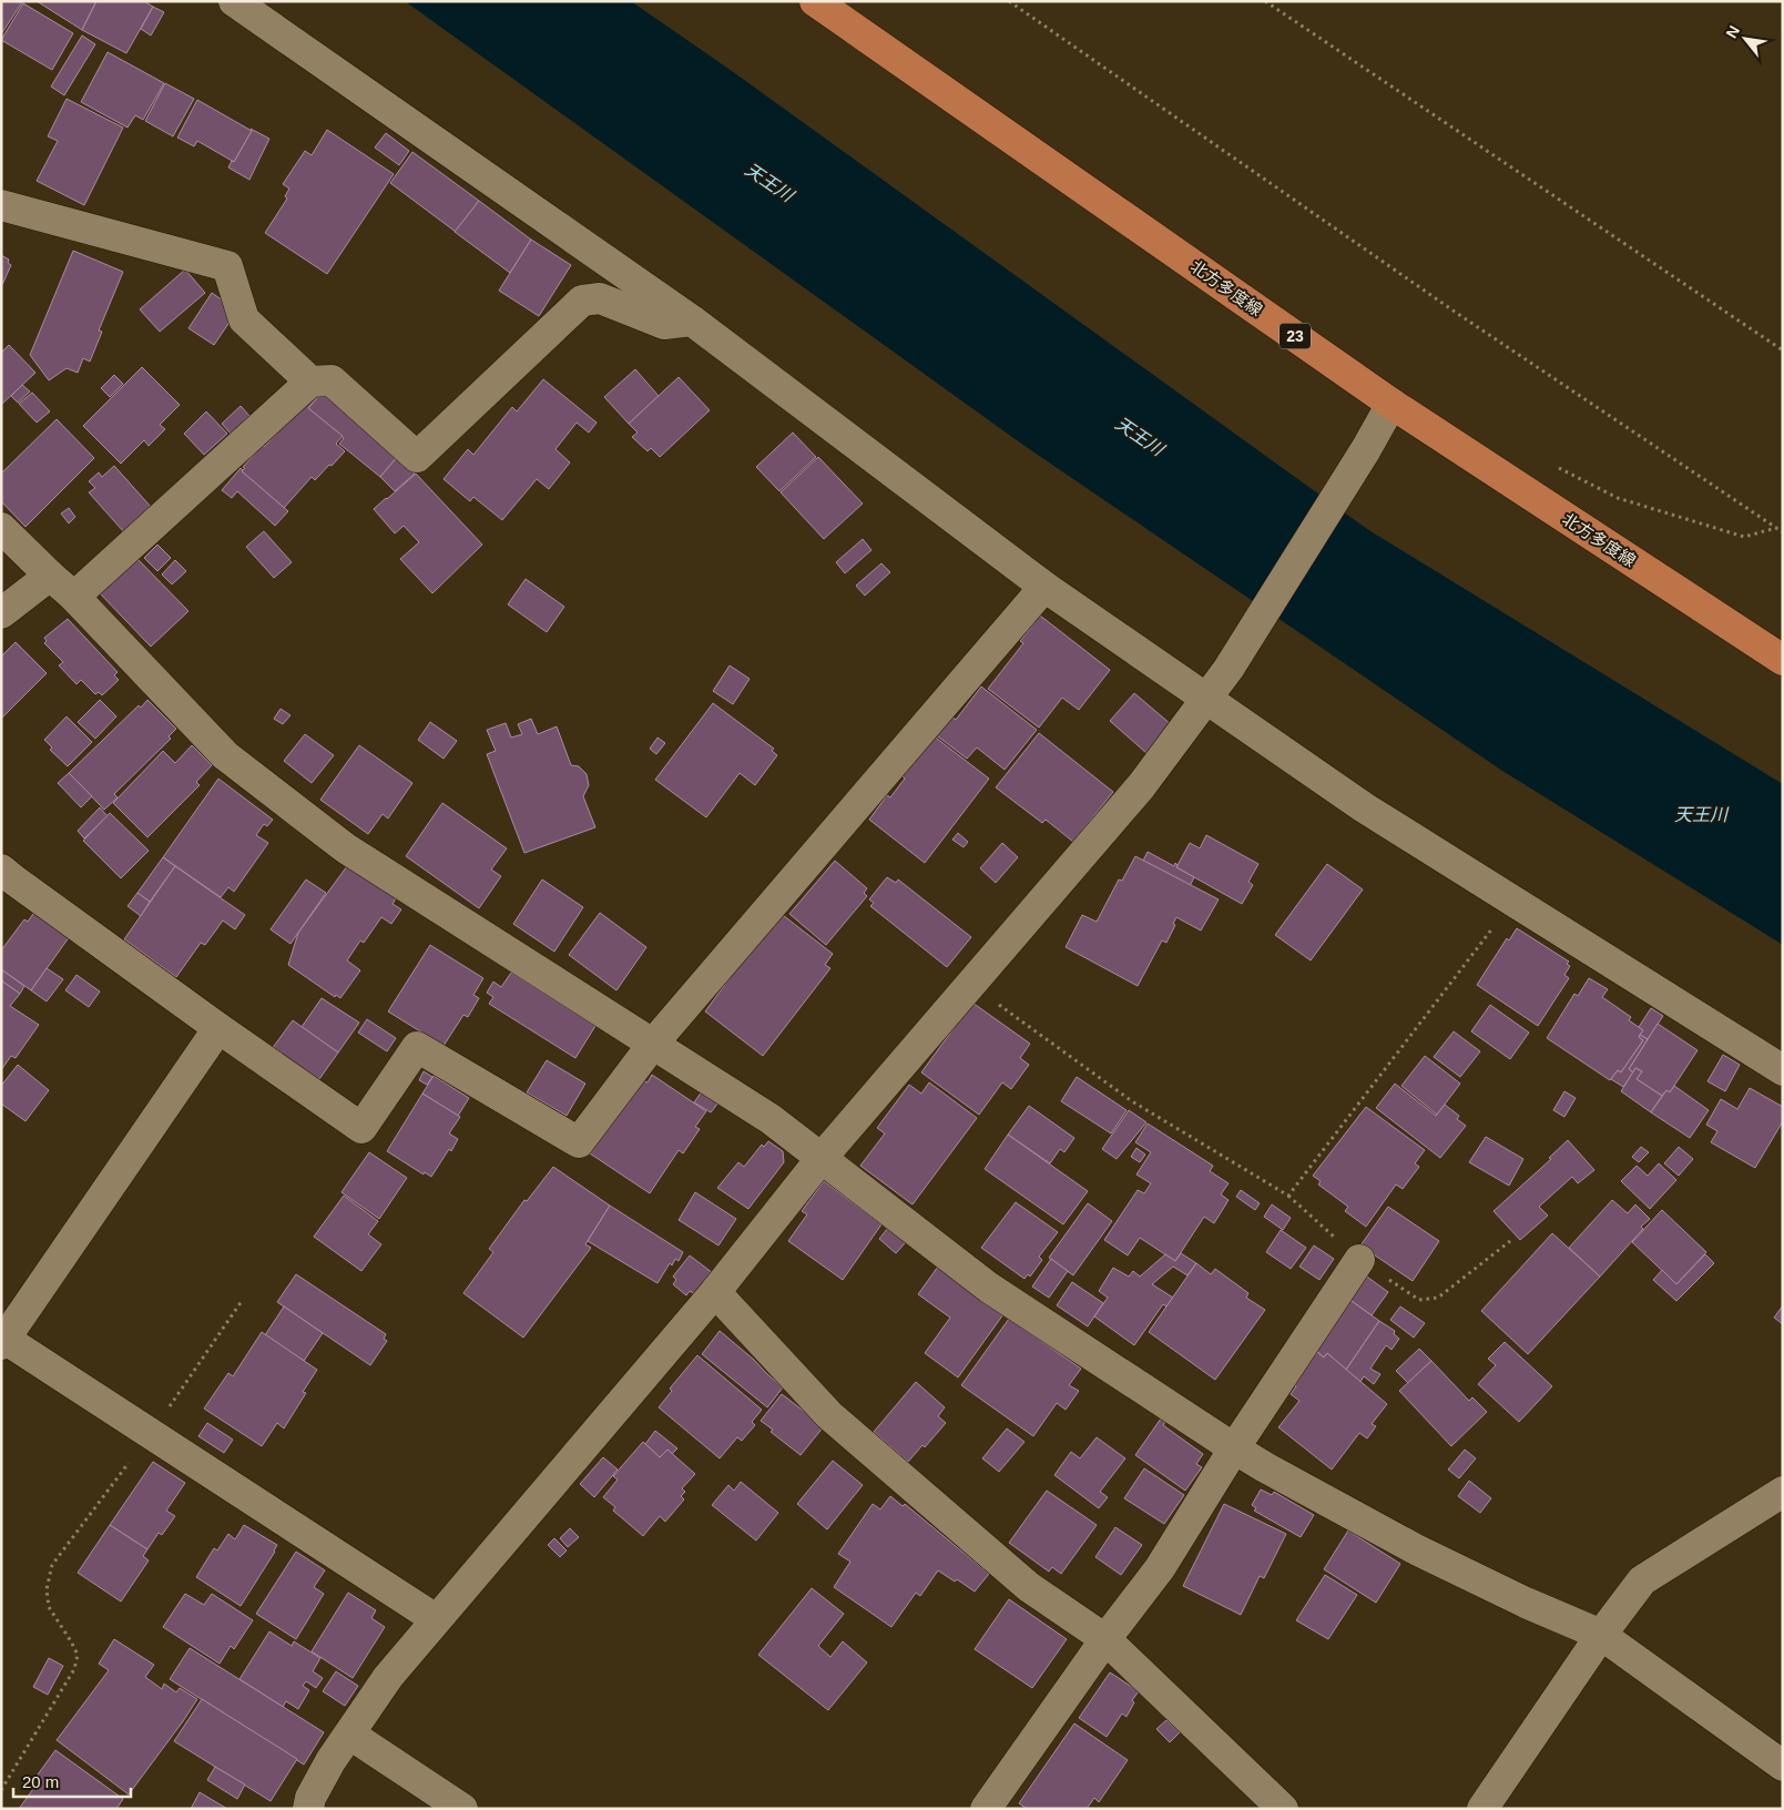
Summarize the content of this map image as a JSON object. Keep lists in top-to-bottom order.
{
  "streets": {
    "main road": ["北方多度線", "23"]
  },
  "water": ["天王川"],
  "scale_bar": "20 m",
  "north": "top left"
}
